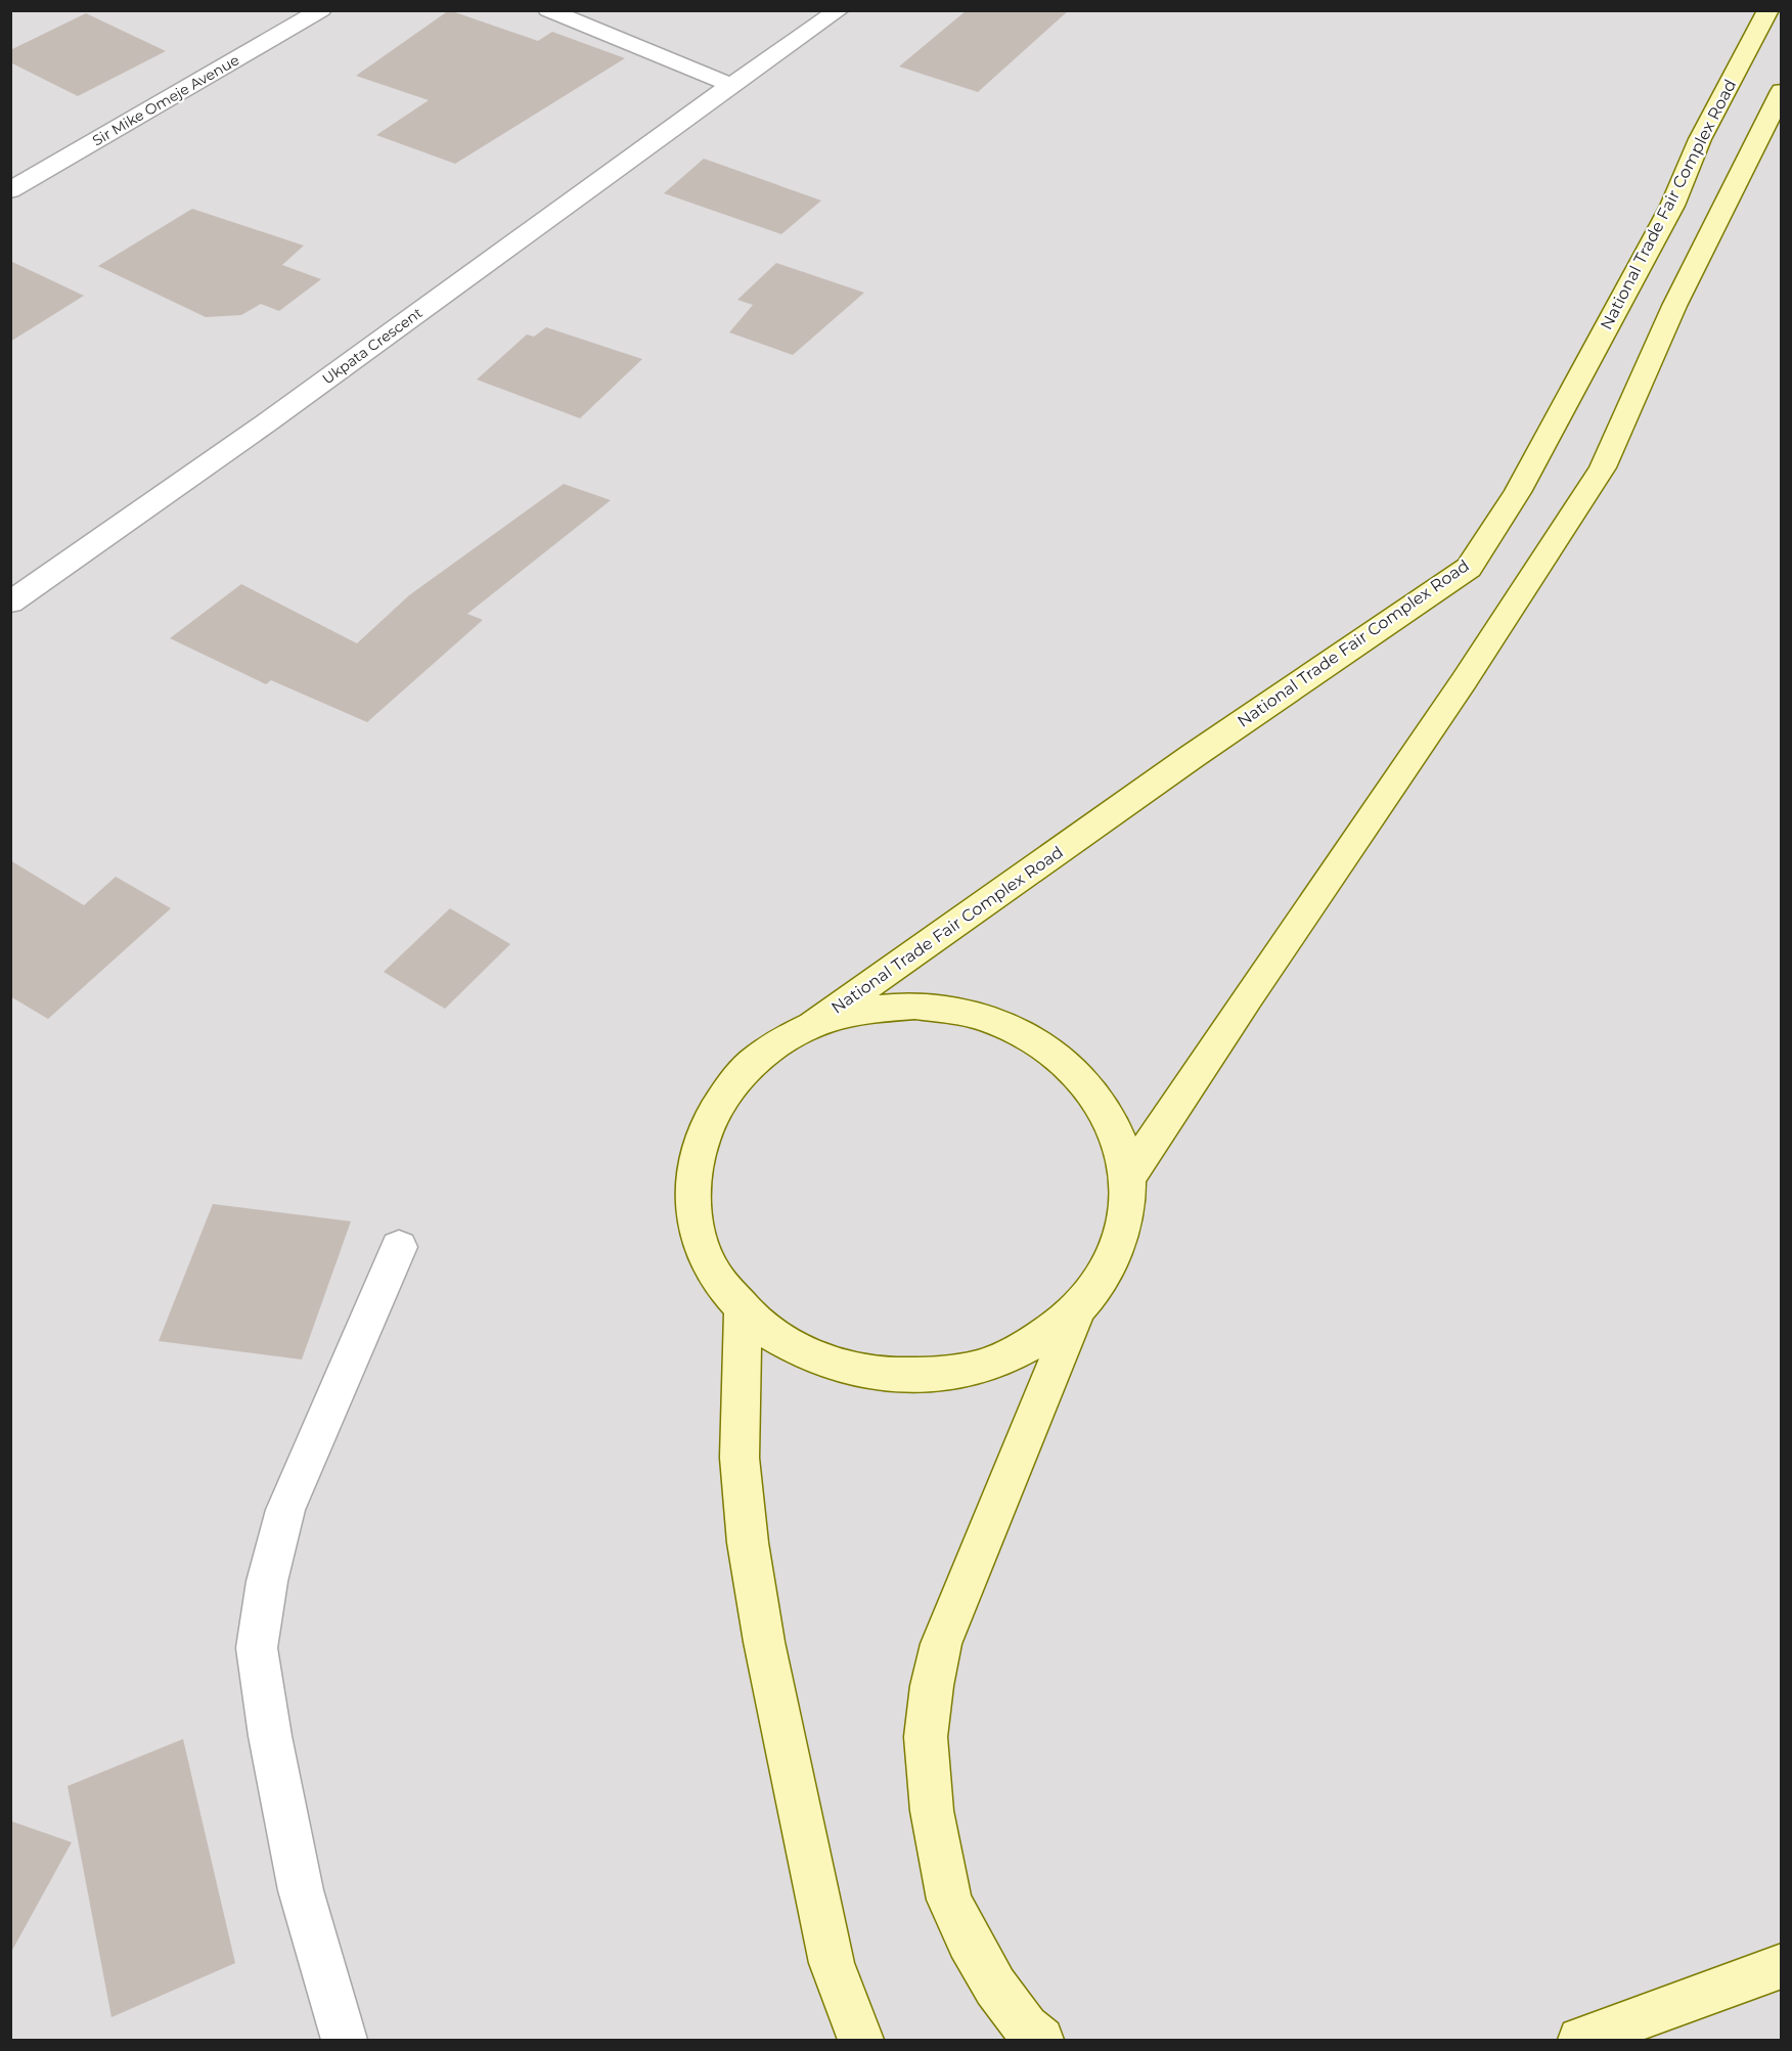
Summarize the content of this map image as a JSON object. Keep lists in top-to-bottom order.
{
  "streets": {
    "main road": ["National Trade Fair Complex Road"],
    "street": ["Sir Mike Omeje Avenue", "Ukpata Crescent"]
  }
}
